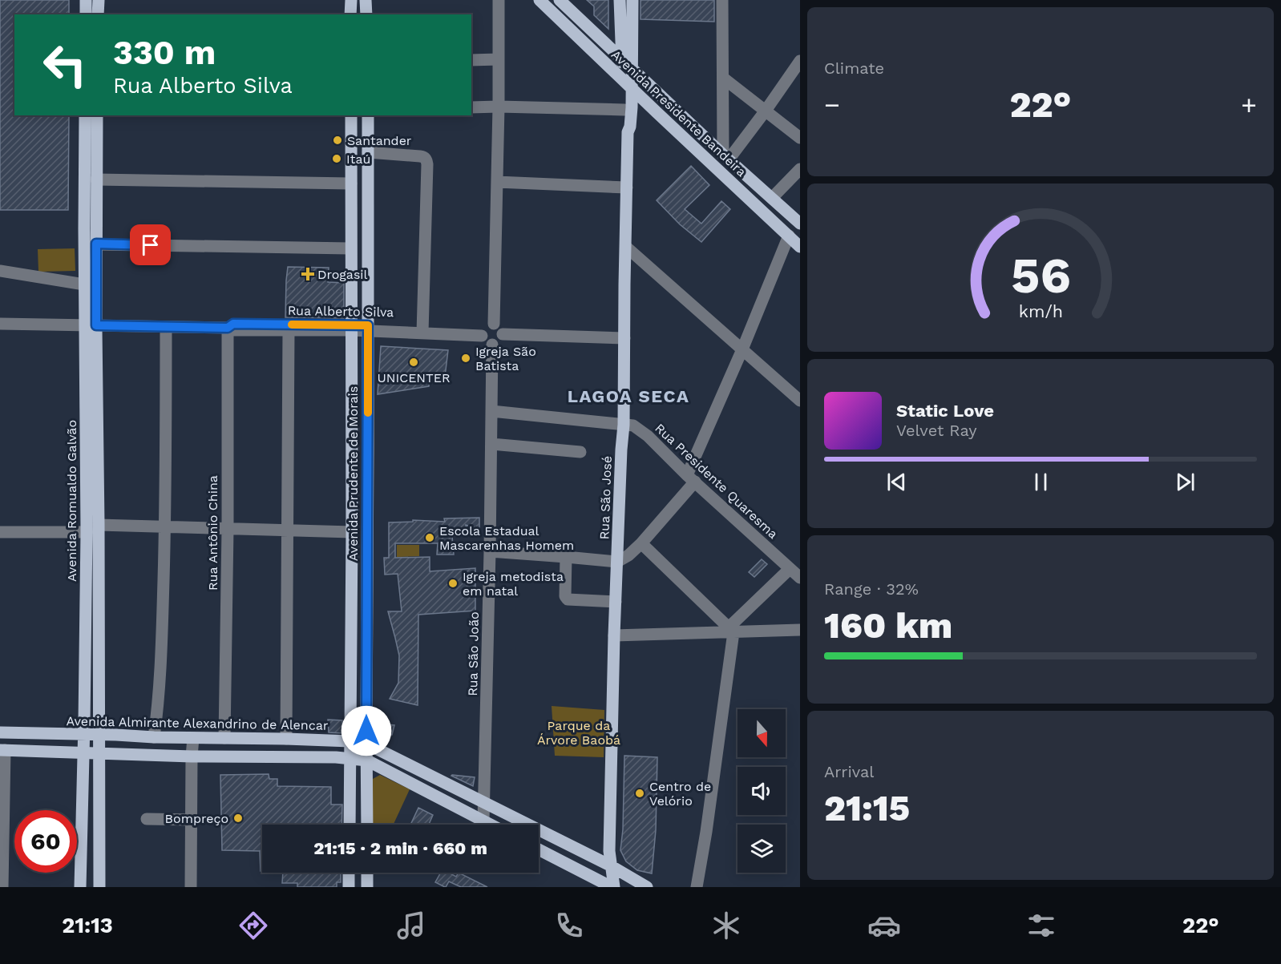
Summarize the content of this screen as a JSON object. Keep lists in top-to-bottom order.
{
  "streets": {
    "main road": [
      "Avenida Presidente Bandeira",
      "Avenida Prudente de Morais",
      "Rua São José",
      "Avenida Romualdo Galvão",
      "Avenida Almirante Alexandrino de Alencar"
    ],
    "street": [
      "Rua Alberto Silva",
      "Rua Presidente Quaresma",
      "Rua Antônio China",
      "Rua São João"
    ]
  },
  "crossings": [
    ["Avenida Presidente Bandeira", "Rua São José"],
    ["Rua Alberto Silva", "Avenida Prudente de Morais"],
    ["Rua Alberto Silva", "Avenida Romualdo Galvão"],
    ["Rua Alberto Silva", "Rua Antônio China"],
    ["Rua Alberto Silva", "Rua São João"],
    ["Avenida Prudente de Morais", "Avenida Almirante Alexandrino de Alencar"],
    ["Rua Presidente Quaresma", "Rua São José"],
    ["Rua Presidente Quaresma", "Rua São João"],
    ["Rua São José", "Avenida Almirante Alexandrino de Alencar"],
    ["Avenida Romualdo Galvão", "Avenida Almirante Alexandrino de Alencar"],
    ["Rua Antônio China", "Avenida Almirante Alexandrino de Alencar"],
    ["Rua São João", "Avenida Almirante Alexandrino de Alencar"]
  ],
  "districts": ["LAGOA SECA"],
  "parks": ["Parque da Árvore Baobá"],
  "places": {
    "other": [
      "Santander",
      "Itaú",
      "Igreja São Batista",
      "UNICENTER",
      "Escola Estadual Mascarenhas Homem",
      "Igreja metodista em natal",
      "Centro de Velório",
      "Bompreço"
    ],
    "health": ["Drogasil"]
  },
  "north": "bottom",
  "page": {
    "tile": [
      "Climate",
      ["Range · 32%", "160 km"],
      ["Arrival", "21:15"]
    ],
    "turn": ["330 m", "Rua Alberto Silva"],
    "heat": ["−", "22°", "+"],
    "song": ["Static Love", "Velvet Ray"],
    "limit": "60",
    "trip": "21:15 · 2 min · 660 m",
    "tabs": ["21:13", "22°"],
    "gauge": ["56", "km/h"]
  }
}
